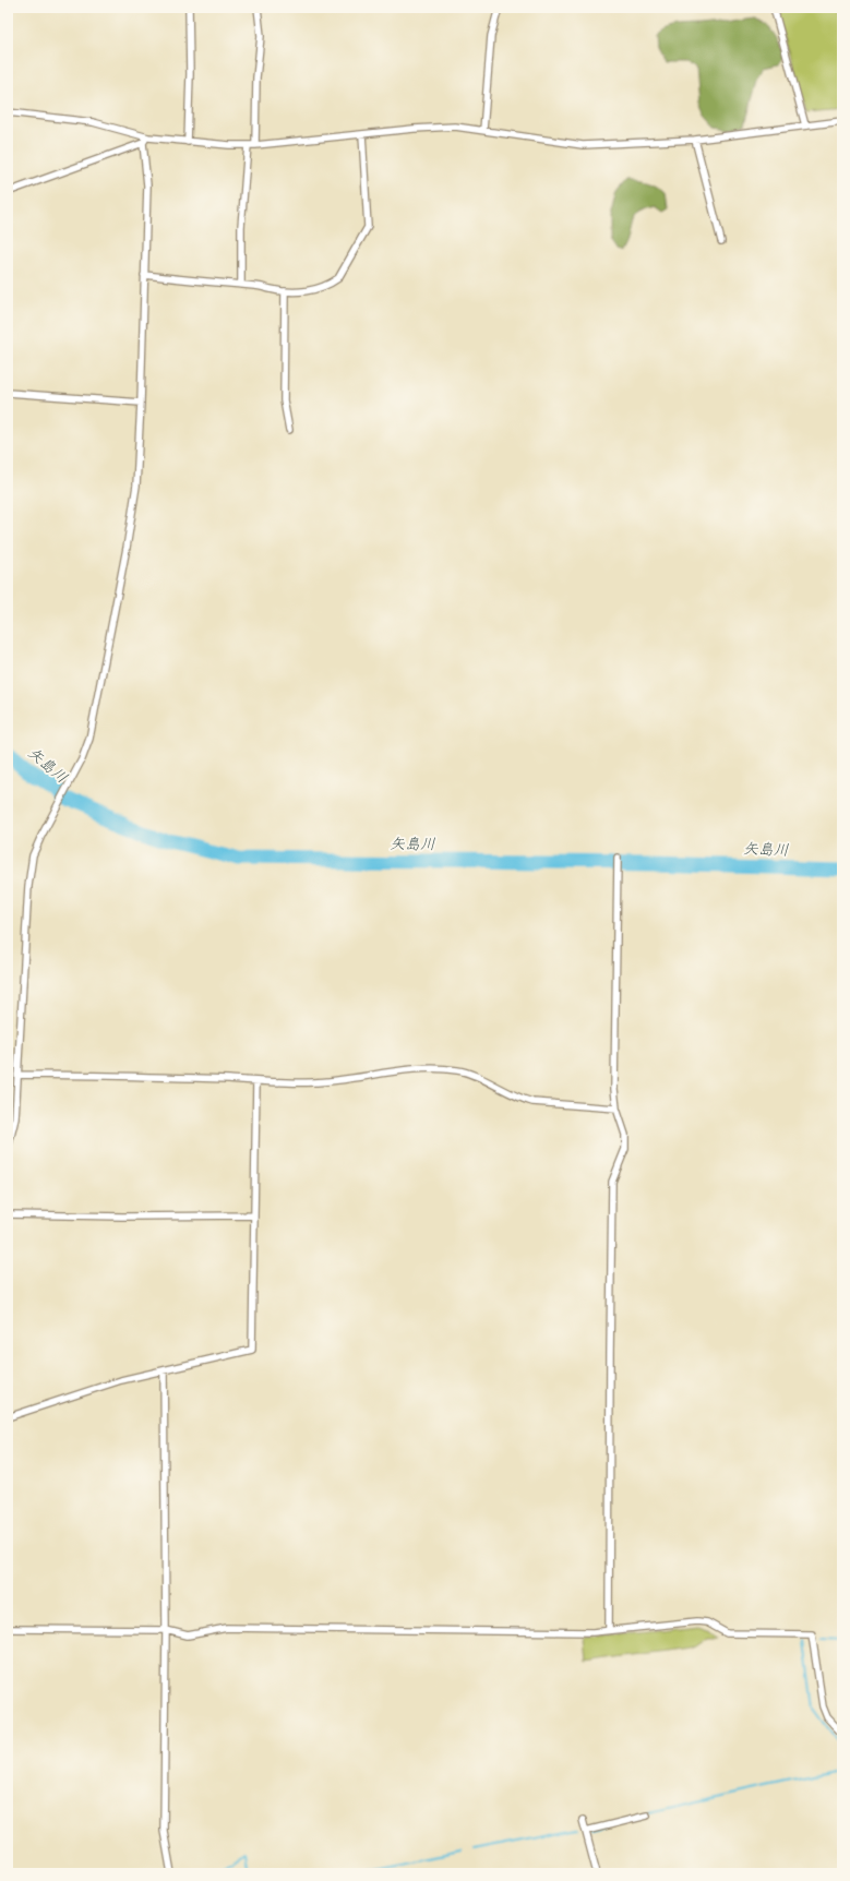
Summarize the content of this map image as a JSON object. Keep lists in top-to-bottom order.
{
  "water": ["矢島川"]
}
